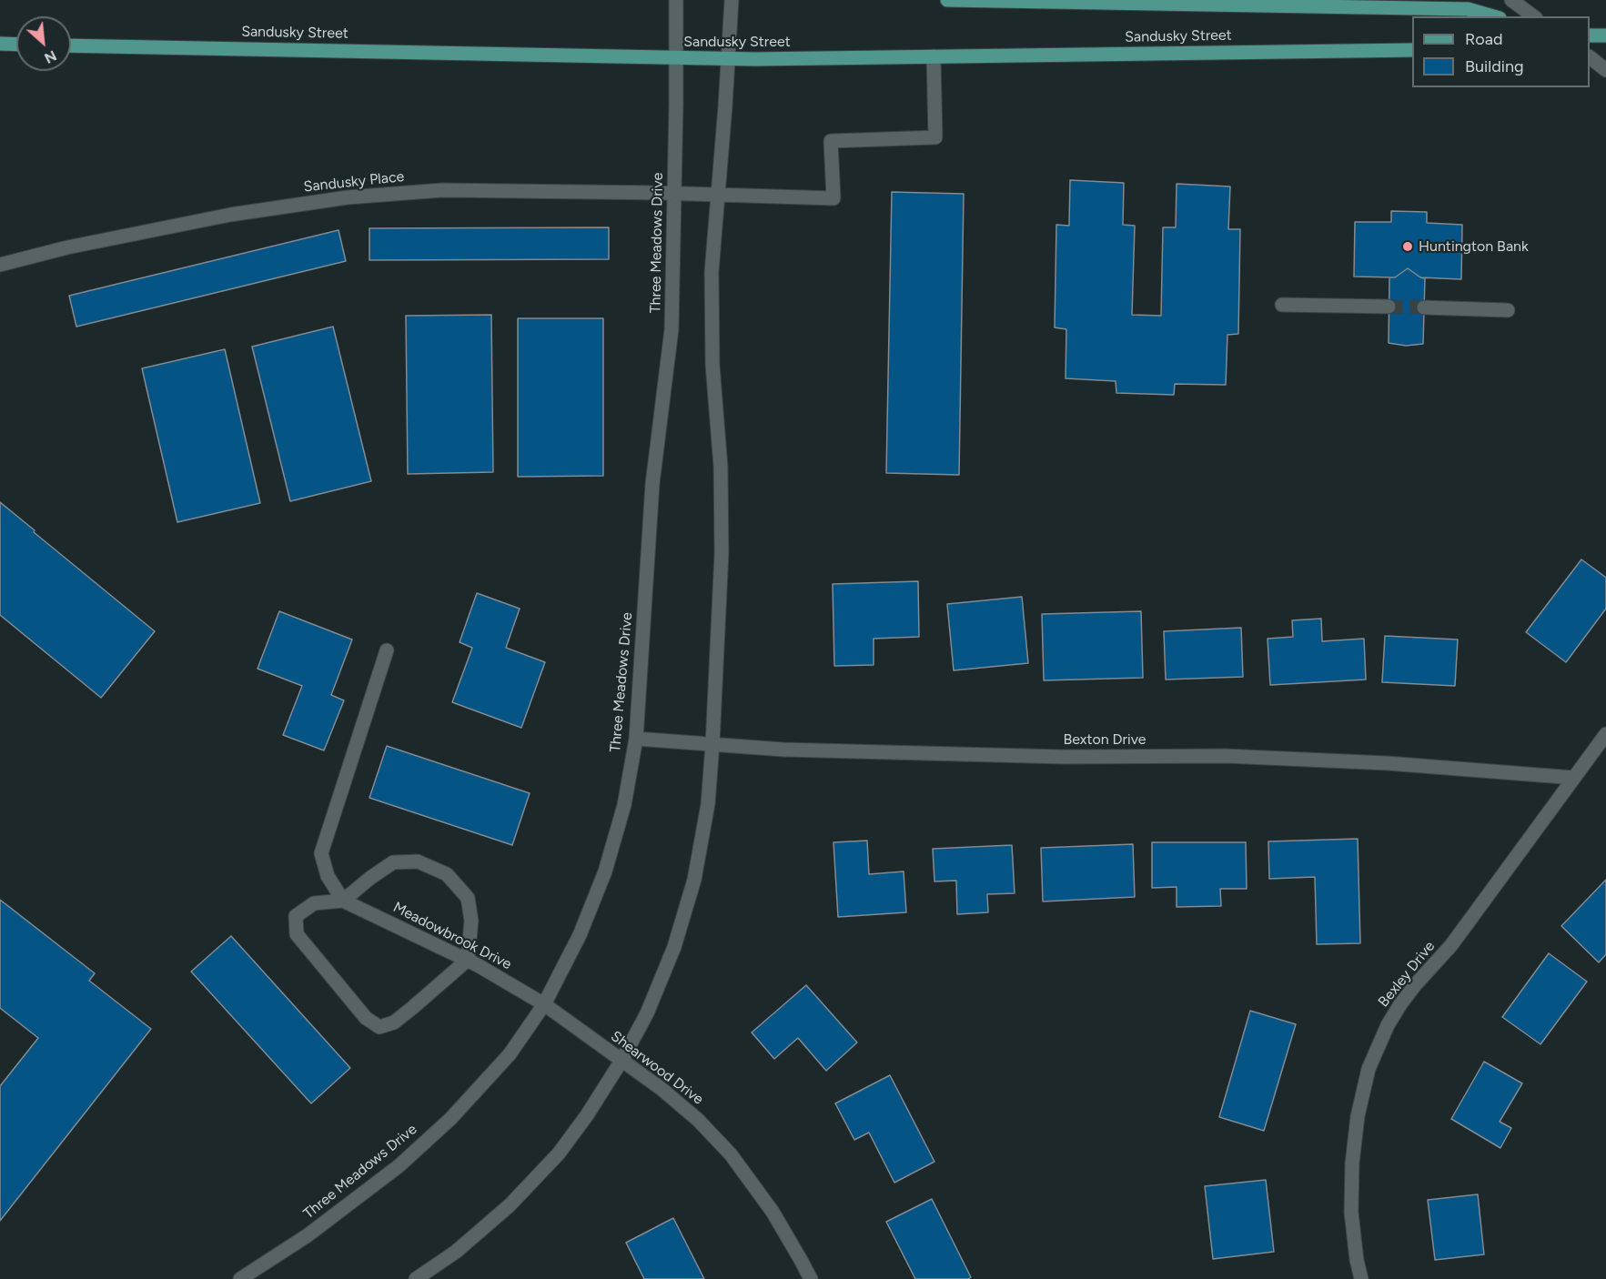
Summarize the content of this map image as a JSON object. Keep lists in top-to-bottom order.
{
  "streets": {
    "main road": ["Sandusky Street"],
    "street": [
      "Sandusky Place",
      "Three Meadows Drive",
      "Bexton Drive",
      "Meadowbrook Drive",
      "Bexley Drive",
      "Shearwood Drive"
    ]
  },
  "crossings": [
    ["Sandusky Street", "Sandusky Place"],
    ["Sandusky Street", "Three Meadows Drive"],
    ["Sandusky Place", "Three Meadows Drive"],
    ["Three Meadows Drive", "Bexton Drive"],
    ["Three Meadows Drive", "Meadowbrook Drive"],
    ["Three Meadows Drive", "Shearwood Drive"],
    ["Bexton Drive", "Bexley Drive"],
    ["Meadowbrook Drive", "Shearwood Drive"]
  ],
  "places": ["Huntington Bank"],
  "legend": ["Road", "Building"],
  "north": "bottom right"
}
